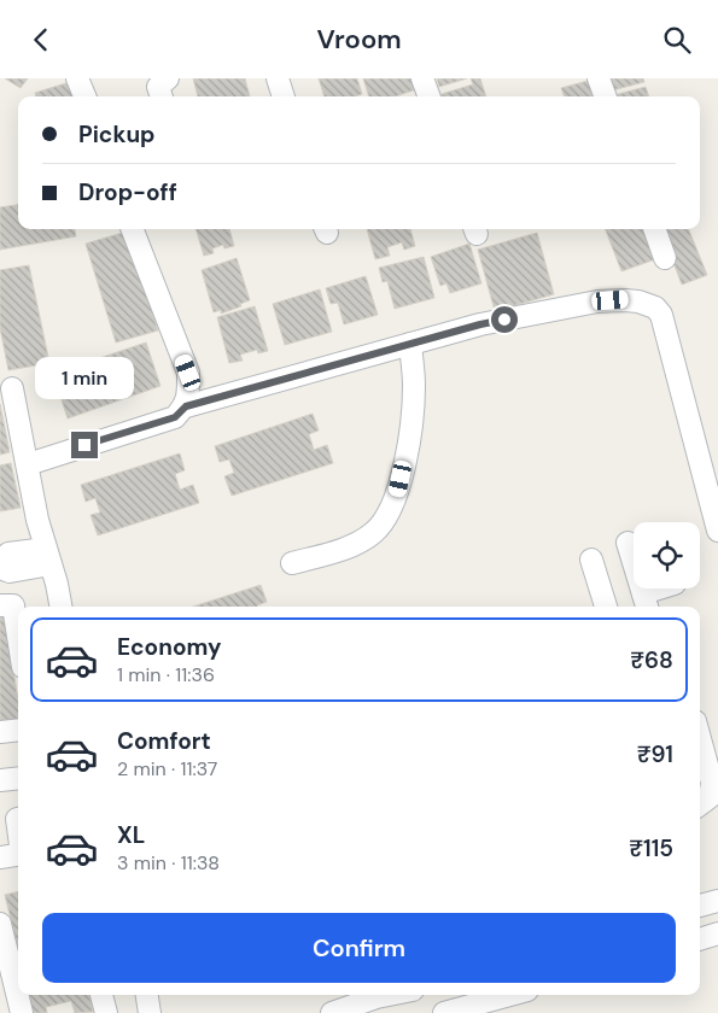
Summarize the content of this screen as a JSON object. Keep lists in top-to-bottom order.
{
  "page": {
    "header": "Vroom",
    "banner": ["Pickup", "Drop-off"],
    "bubble": "1 min",
    "list": [
      {
        "name": "Economy",
        "note": "1 min · 11:36",
        "value": "₹68"
      },
      {
        "name": "Comfort",
        "note": "2 min · 11:37",
        "value": "₹91"
      },
      {
        "name": "XL",
        "note": "3 min · 11:38",
        "value": "₹115"
      }
    ],
    "buttons": "Confirm"
  }
}
